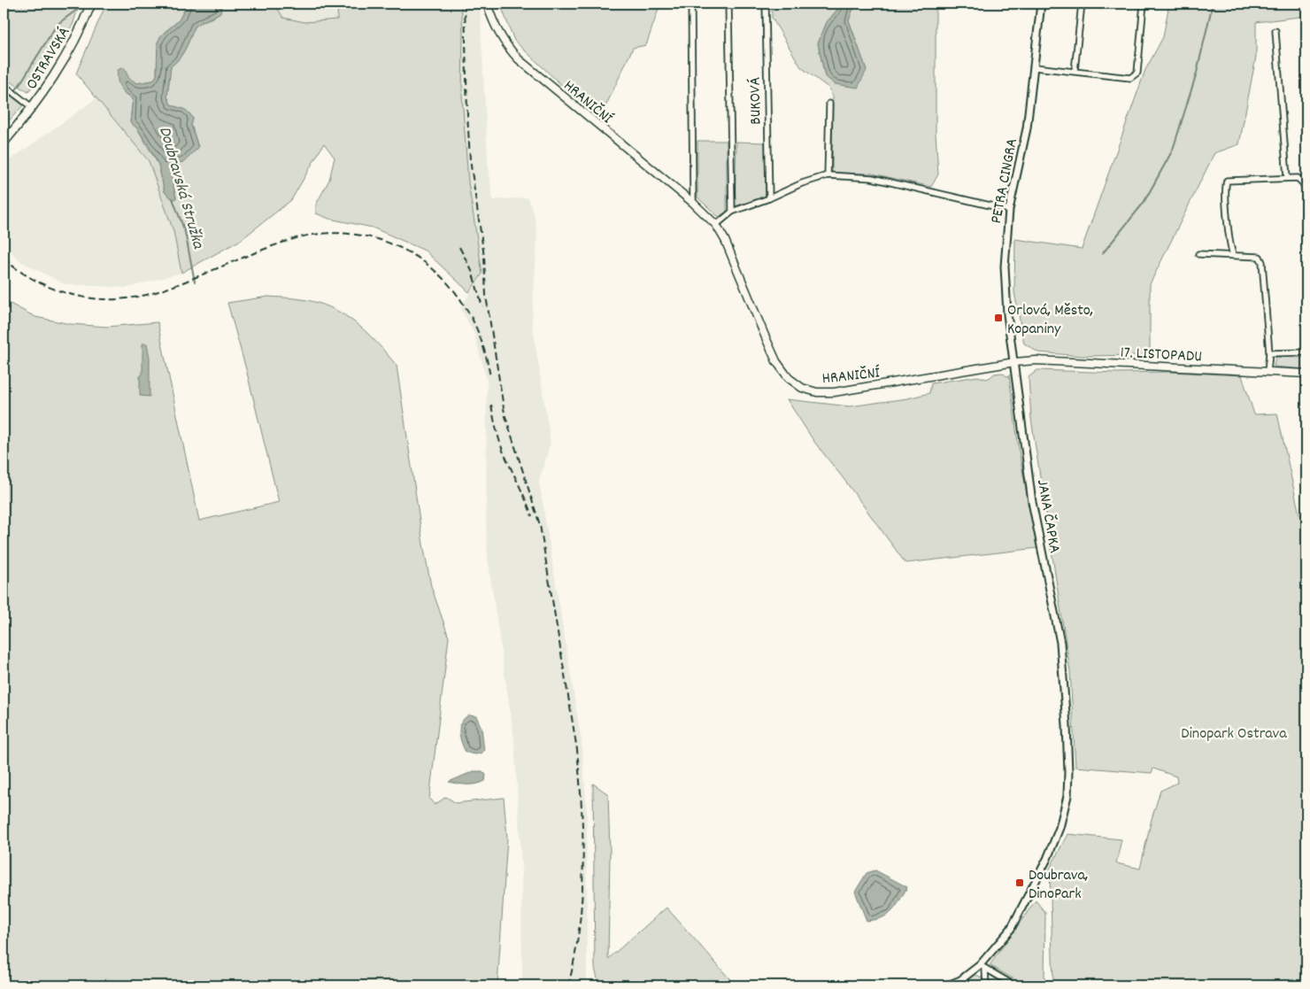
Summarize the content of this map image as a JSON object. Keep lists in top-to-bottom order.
{
  "streets": {
    "main road": ["OSTRAVSKÁ", "HRANIČNÍ", "17. LISTOPADU"],
    "street": ["BUKOVÁ", "PETRA CINGRA", "JANA ČAPKA"]
  },
  "crossings": [
    ["HRANIČNÍ", "PETRA CINGRA"],
    ["HRANIČNÍ", "17. LISTOPADU"],
    ["HRANIČNÍ", "JANA ČAPKA"],
    ["PETRA CINGRA", "17. LISTOPADU"],
    ["PETRA CINGRA", "JANA ČAPKA"],
    ["17. LISTOPADU", "JANA ČAPKA"]
  ],
  "water": ["Doubravská Stružka"],
  "parks": ["Dinopark Ostrava"],
  "places": {
    "transit": ["Orlová, Město, Kopaniny", "Doubrava, DinoPark"]
  }
}
